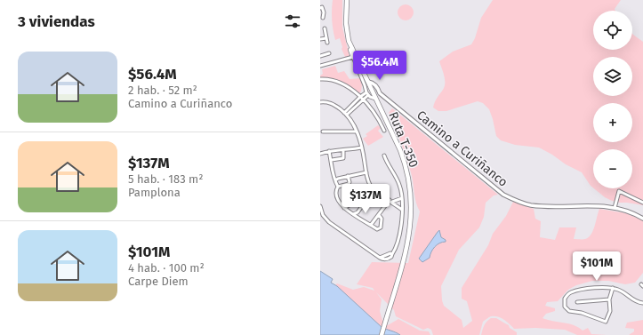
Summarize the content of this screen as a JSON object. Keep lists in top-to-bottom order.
{
  "streets": {
    "main road": ["Ruta T-350"],
    "street": ["Camino a Curiñanco"]
  },
  "crossings": [
    ["Ruta T-350", "Camino a Curiñanco"]
  ],
  "page": {
    "heading": "3 viviendas",
    "map_buttons": ["+", "−"],
    "list": [
      {
        "name": "$56.4M",
        "note": "2 hab. · 52 m² · Camino a Curiñanco"
      },
      {
        "name": "$137M",
        "note": "5 hab. · 183 m² · Pamplona"
      },
      {
        "name": "$101M",
        "note": "4 hab. · 100 m² · Carpe Diem"
      }
    ],
    "price": ["$56.4M", "$137M", "$101M"]
  }
}
